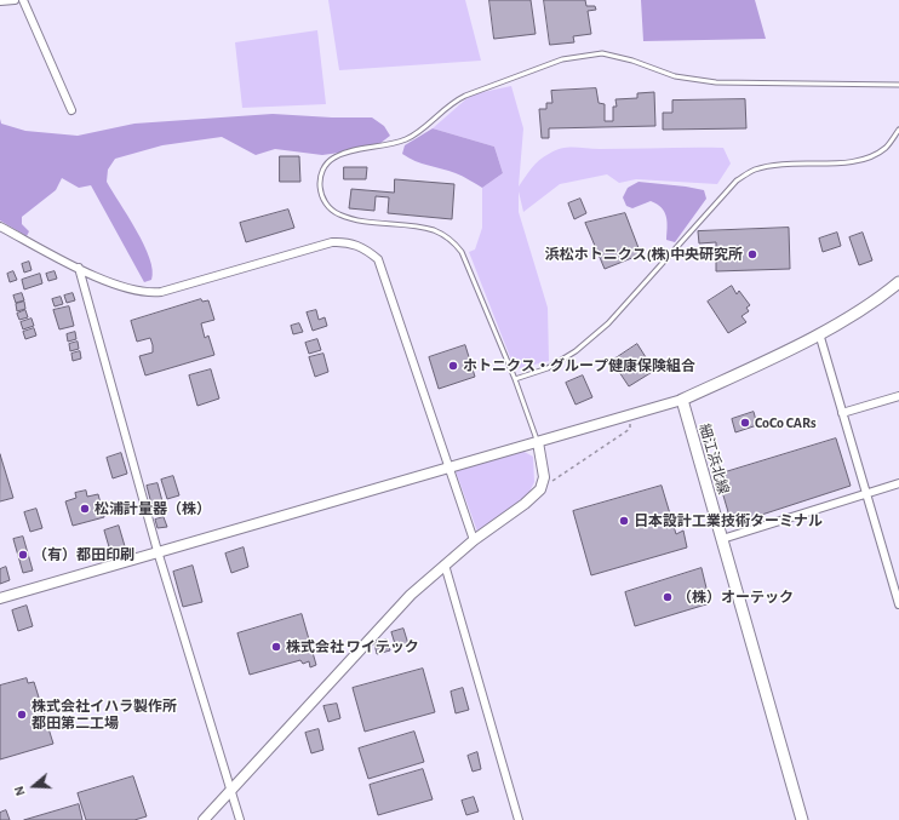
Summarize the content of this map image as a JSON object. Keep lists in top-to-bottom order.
{
  "streets": {
    "main road": ["細江浜北線"]
  },
  "places": [
    "浜松ホトニクス(株)中央研究所",
    "ホトニクス・グループ健康保険組合",
    "CoCo CARs",
    "松浦計量器（株）",
    "日本設計工業技術ターミナル",
    "（有）都田印刷",
    "（株）オーテック",
    "株式会社 ワイテック",
    "株式会社イハラ製作所 都田第二工場"
  ],
  "north": "left"
}
